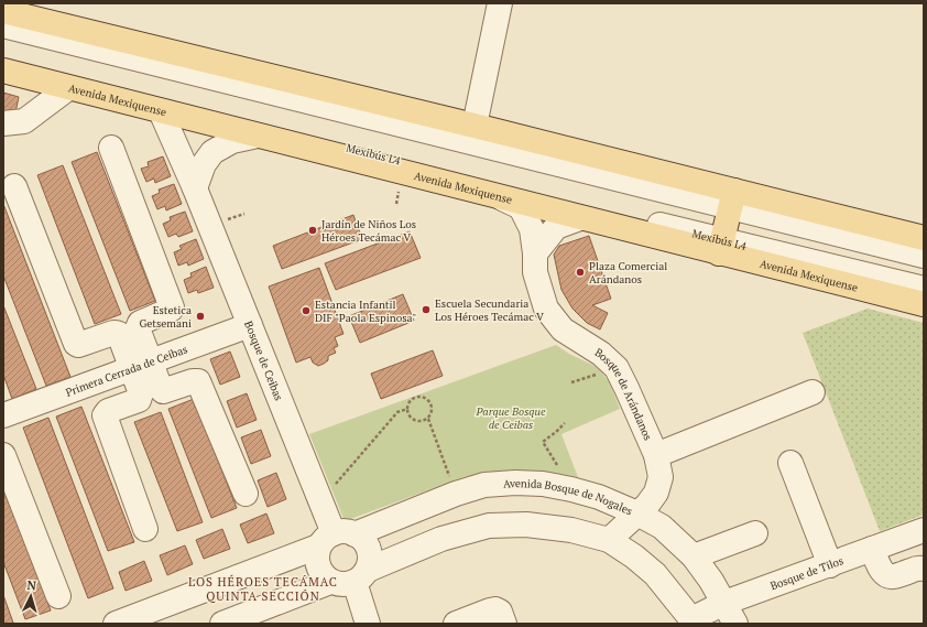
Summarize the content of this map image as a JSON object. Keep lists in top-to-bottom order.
{
  "streets": {
    "main road": ["Avenida Mexiquense"],
    "street": [
      "Mexibús L4",
      "Bosque de Ceibas",
      "Primera Cerrada de Ceibas",
      "Bosque de Arándanos",
      "Avenida Bosque de Nogales",
      "Bosque de Tilos"
    ]
  },
  "crossings": [
    ["Avenida Mexiquense", "Mexibús L4"],
    ["Avenida Mexiquense", "Bosque de Ceibas"],
    ["Avenida Mexiquense", "Bosque de Arándanos"],
    ["Bosque de Ceibas", "Primera Cerrada de Ceibas"],
    ["Bosque de Ceibas", "Avenida Bosque de Nogales"],
    ["Bosque de Arándanos", "Avenida Bosque de Nogales"],
    ["Avenida Bosque de Nogales", "Bosque de Tilos"]
  ],
  "districts": ["LOS HÉROES TECÁMAC QUINTA SECCIÓN"],
  "parks": ["Parque Bosque de Ceibas"],
  "places": [
    "Jardín de Niños Los Héroes Tecámac V",
    "Plaza Comercial Arándanos",
    "Escuela Secundaria Los Héroes Tecámac V",
    "Estancia Infantil DIF \"Paola Espinosa\"",
    "Estetica Getsemani"
  ],
  "north": "top"
}
